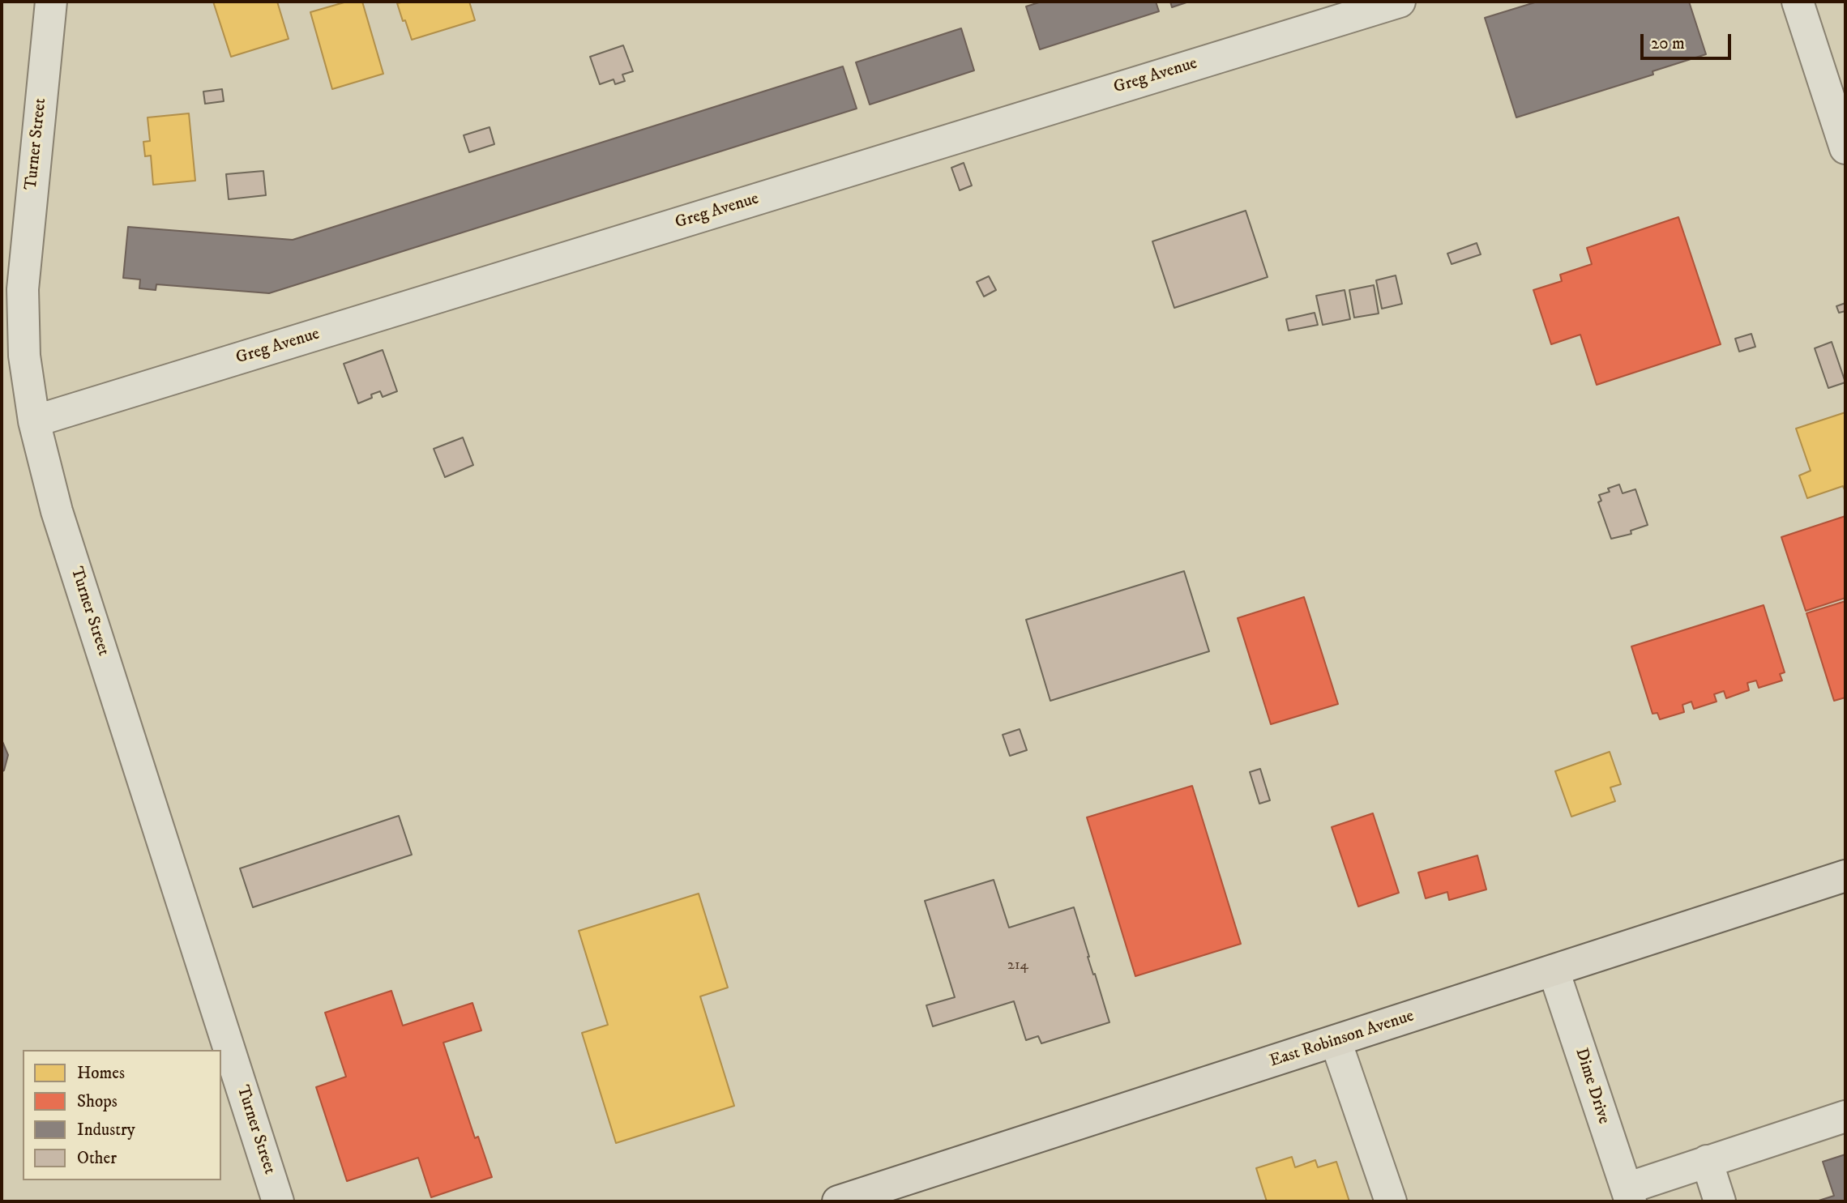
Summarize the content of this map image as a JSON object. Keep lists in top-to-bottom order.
{
  "streets": {
    "highway": ["East Robinson Avenue"],
    "street": ["Greg Avenue", "Turner Street", "Dime Drive"]
  },
  "crossings": [
    ["Greg Avenue", "Turner Street"],
    ["East Robinson Avenue", "Dime Drive"]
  ],
  "house_numbers": ["214"],
  "legend": [
    "Homes",
    "Shops",
    "Industry",
    "Other"
  ],
  "scale_bar": "20 m"
}
